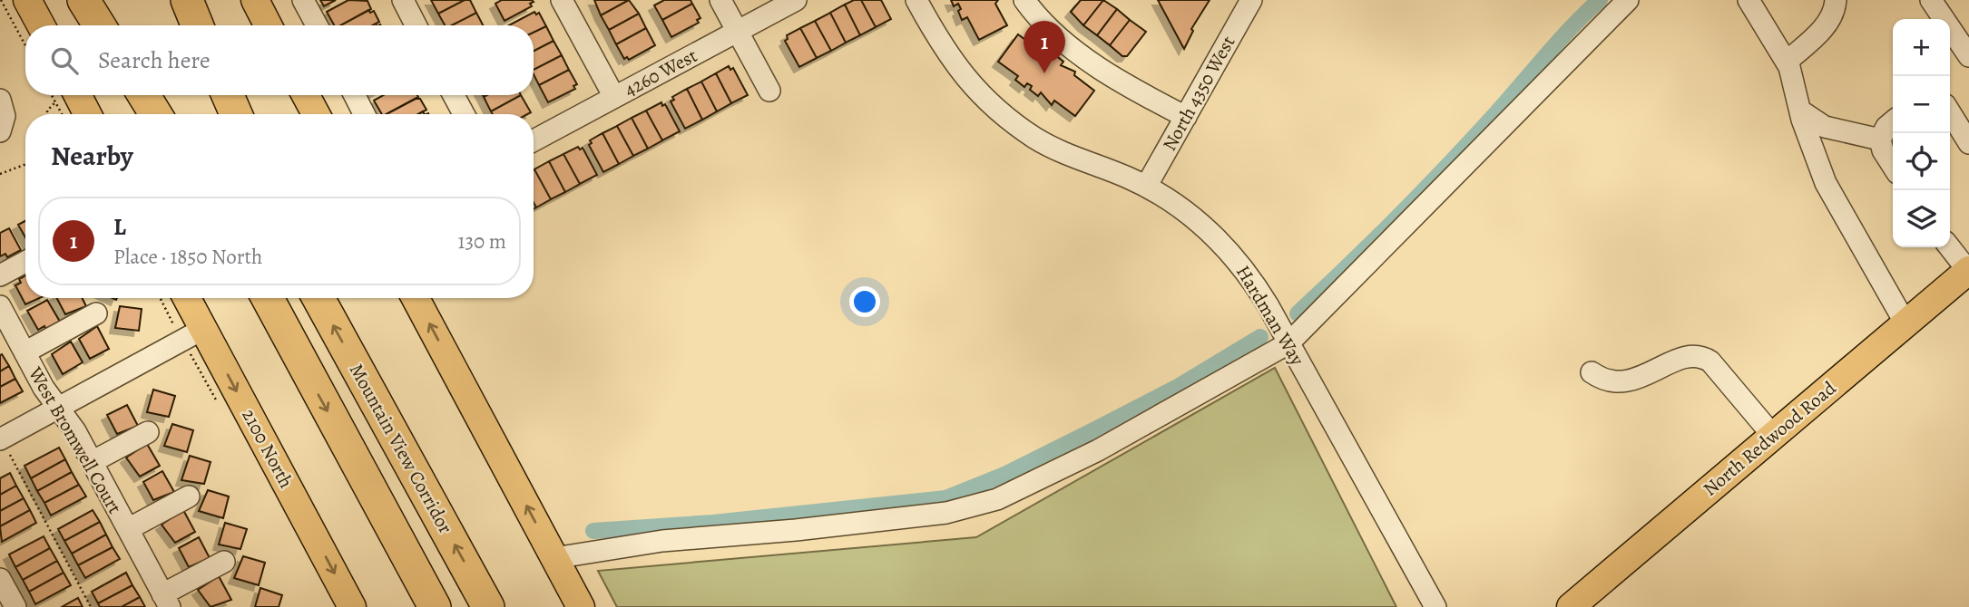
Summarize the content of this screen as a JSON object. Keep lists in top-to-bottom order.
{
  "streets": {
    "highway": ["Mountain View Corridor"],
    "main road": ["North Redwood Road", "2100 North"],
    "street": [
      "4260 West",
      "North 4350 West",
      "Hardman Way",
      "West Bromwell Court"
    ]
  },
  "crossings": [
    ["North 4350 West", "Hardman Way"]
  ],
  "page": {
    "map_buttons": ["+", "−"],
    "pins": "1",
    "search": "Search here",
    "heading": "Nearby",
    "list": [
      {
        "mark": "1",
        "name": "L",
        "note": "Place · 1850 North",
        "value": "130 m"
      }
    ]
  }
}
